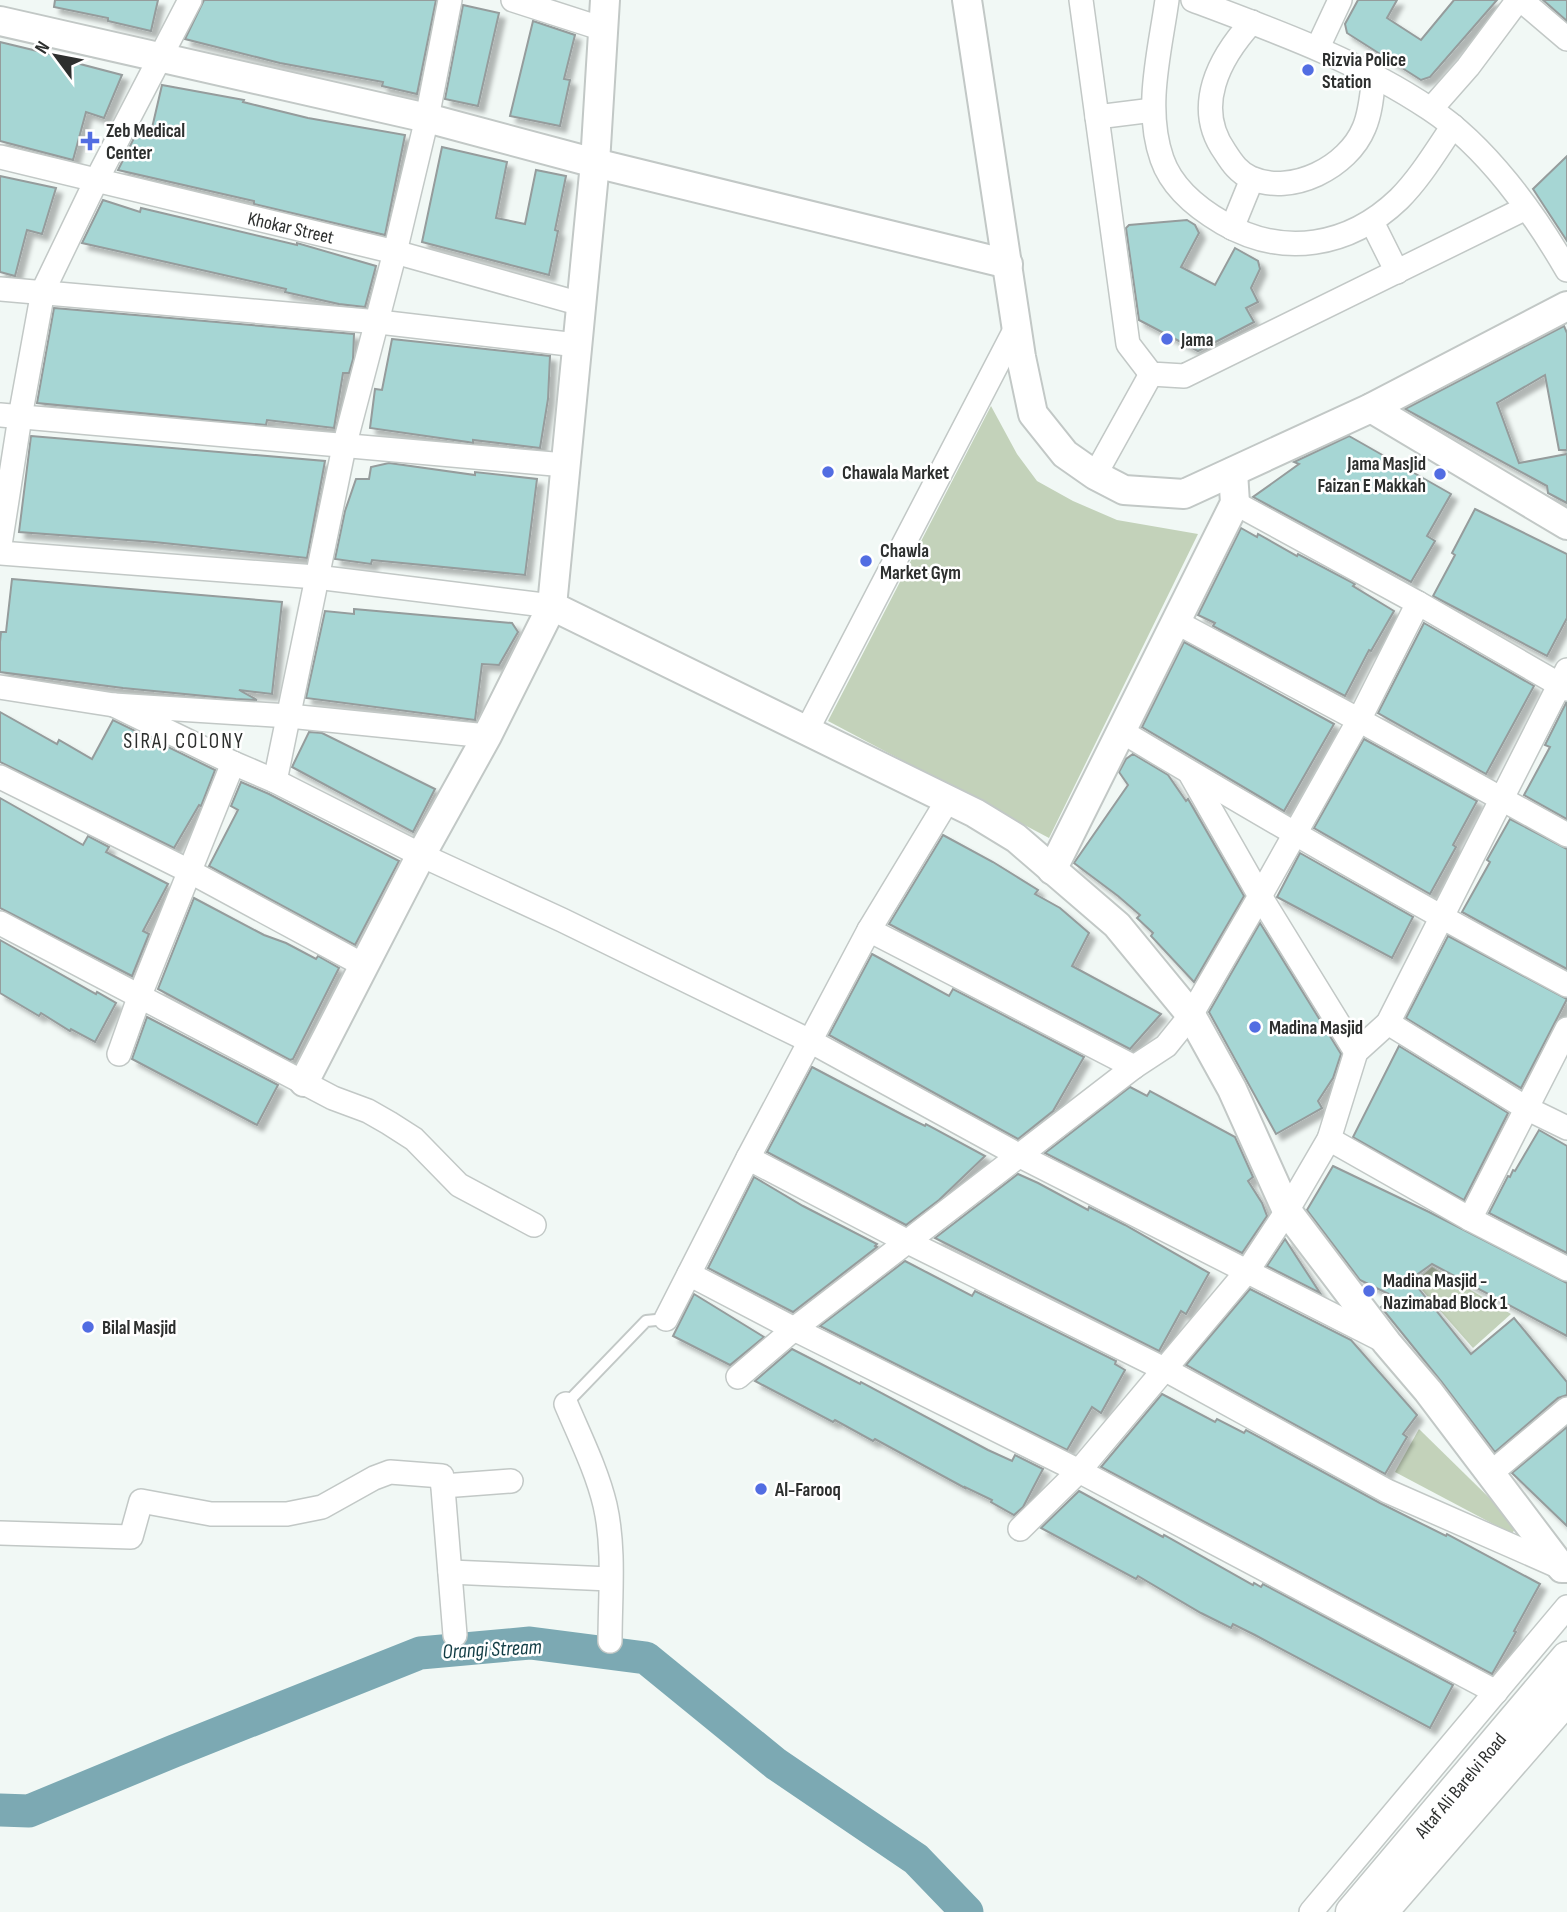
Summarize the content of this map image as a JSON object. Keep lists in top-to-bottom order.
{
  "streets": {
    "main road": ["Altaf Ali Barelvi Road"],
    "street": ["Khokar Street"]
  },
  "districts": ["SIRAJ COLONY"],
  "water": ["Orangi Stream"],
  "places": {
    "other": [
      "Rizvia Police Station",
      "Jama",
      "Chawala Market",
      "Jama MasJid Faizan E Makkah",
      "Chawla Market Gym",
      "Madina Masjid",
      "Madina Masjid - Nazimabad Block 1",
      "Bilal Masjid",
      "Al-Farooq"
    ],
    "health": ["Zeb Medical Center"]
  },
  "north": "top left"
}
